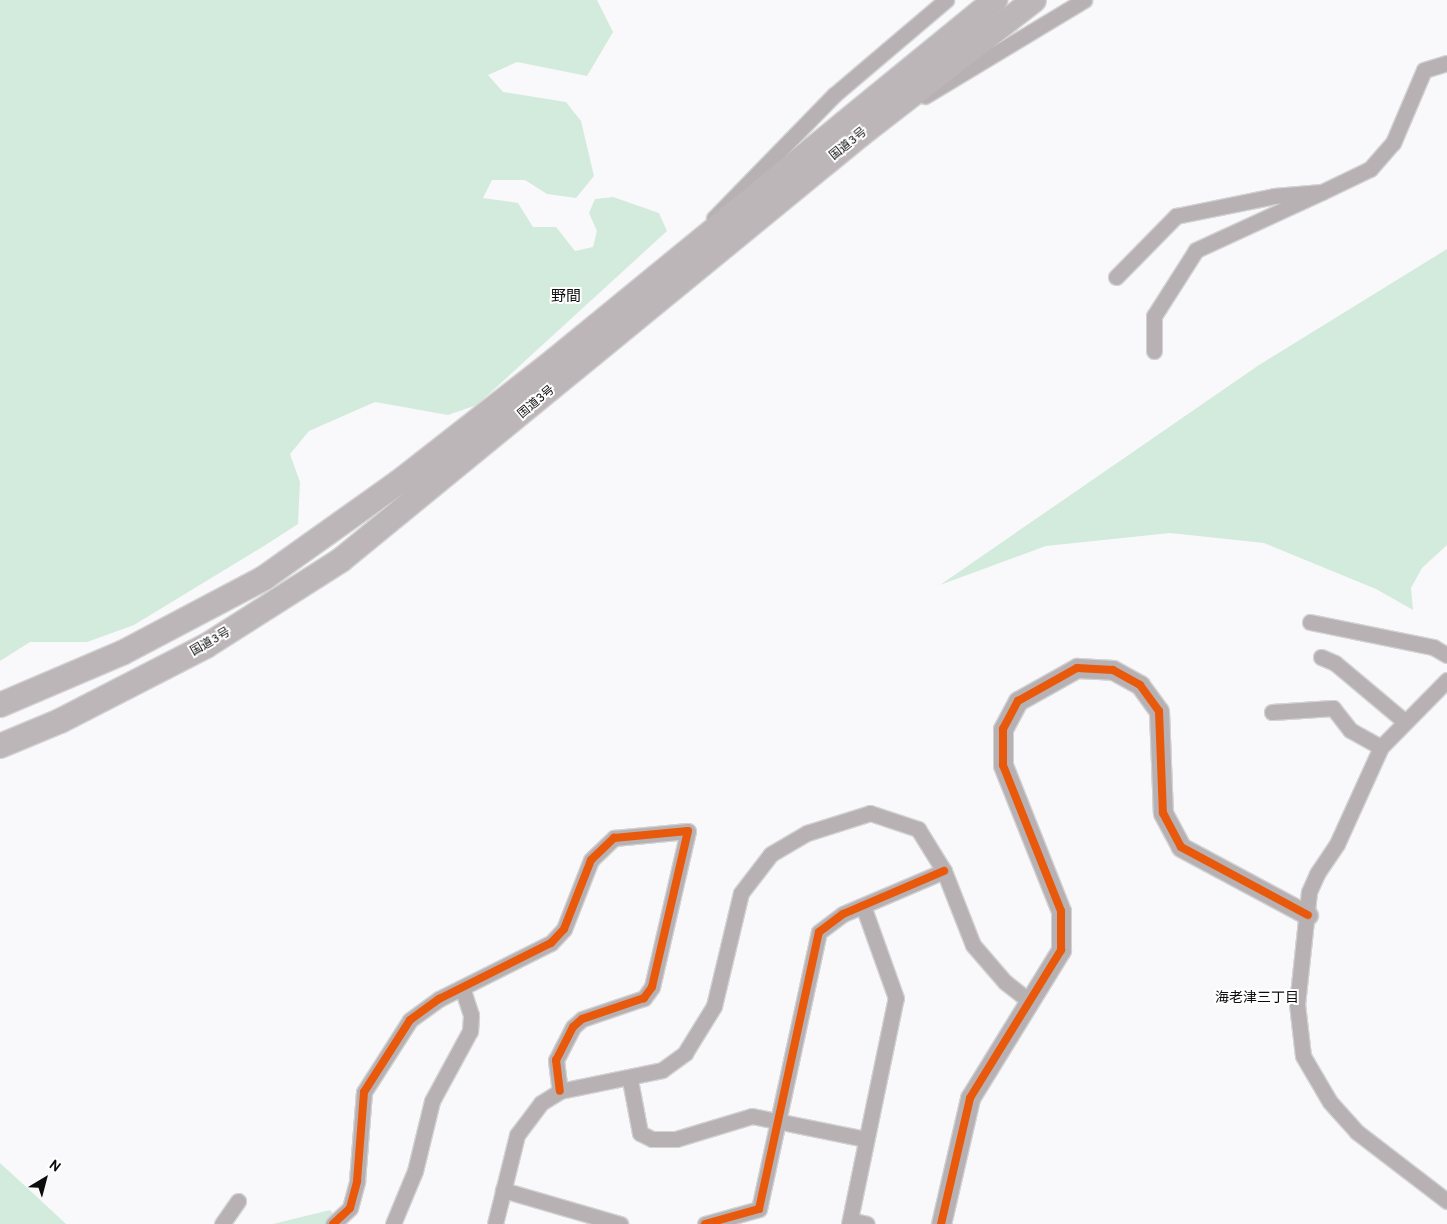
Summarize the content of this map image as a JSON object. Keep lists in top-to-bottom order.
{
  "streets": {
    "highway": ["国道3号"]
  },
  "districts": ["野間", "海老津三丁目"],
  "north": "top right"
}
